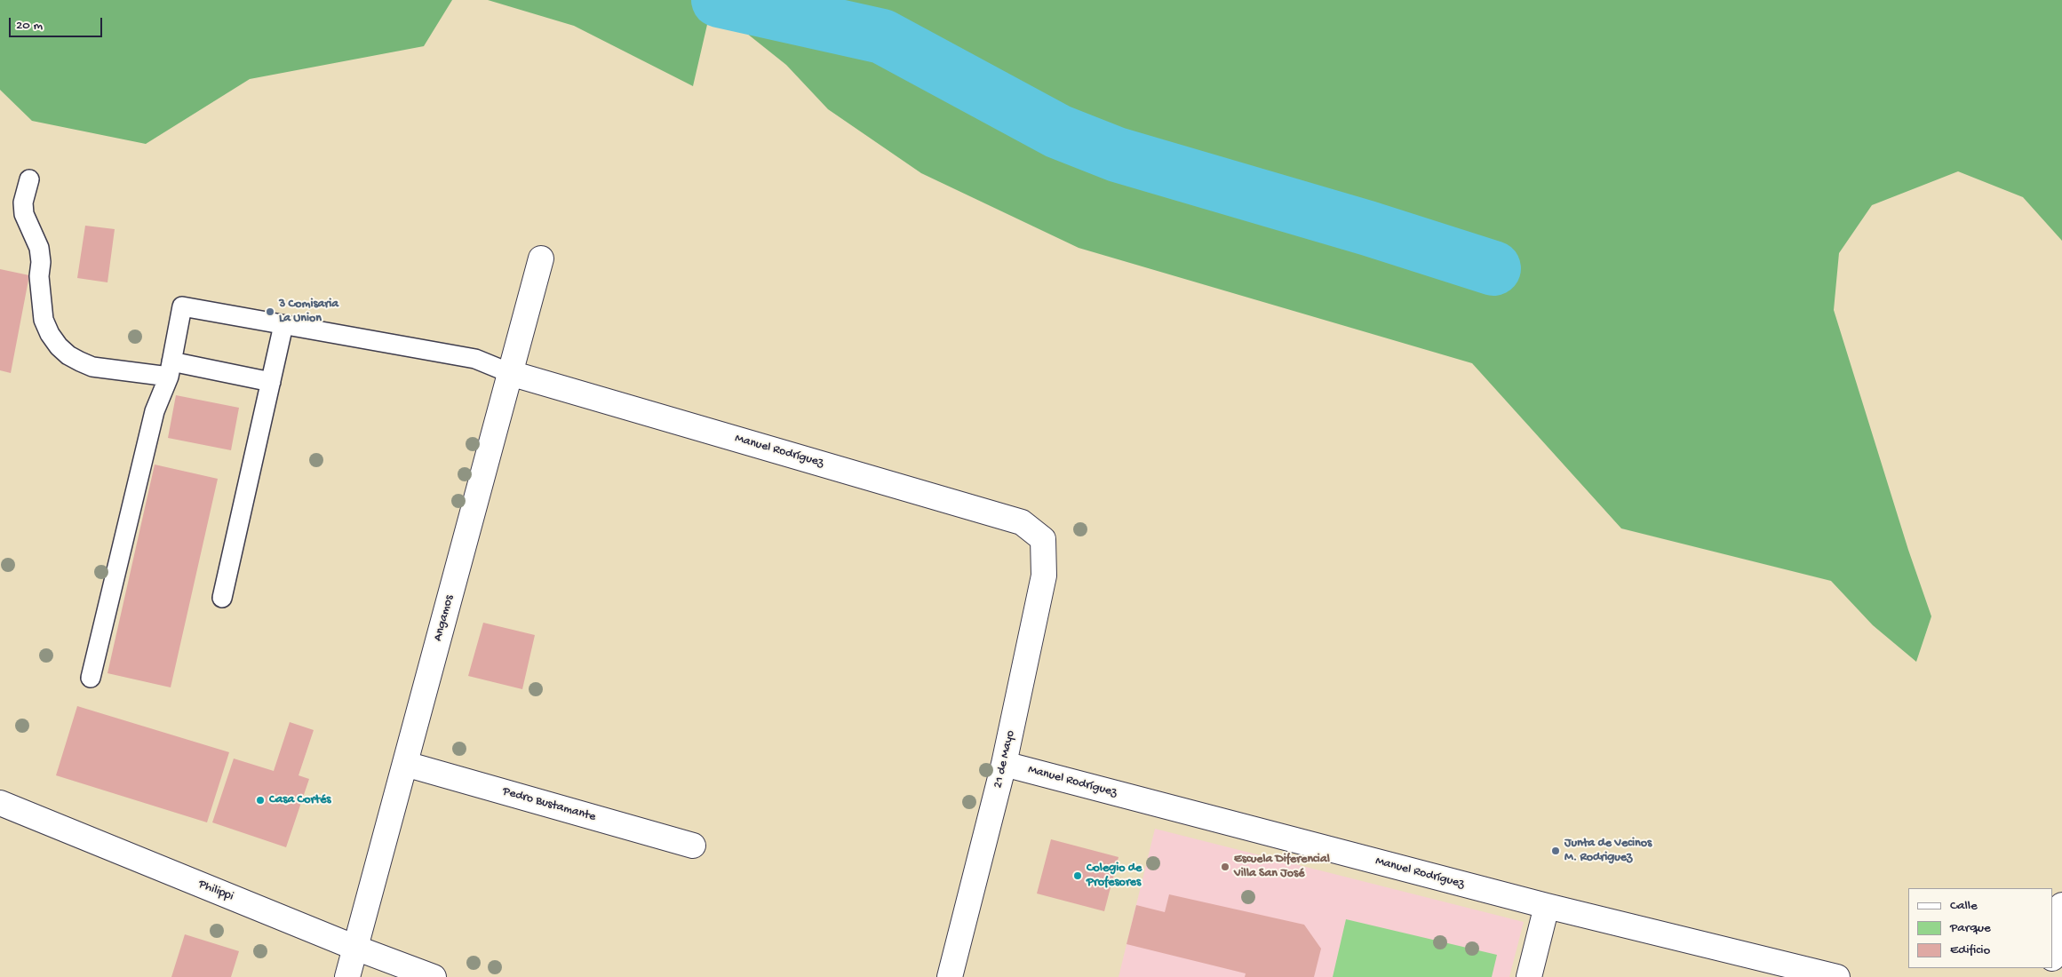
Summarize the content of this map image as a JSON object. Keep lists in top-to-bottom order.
{
  "streets": {
    "street": [
      "Manuel Rodríguez",
      "Angamos",
      "21 de Mayo",
      "Pedro Bustamante",
      "Philippi"
    ]
  },
  "crossings": [
    ["Manuel Rodríguez", "Angamos"],
    ["Manuel Rodríguez", "21 de Mayo"],
    ["Angamos", "Pedro Bustamante"],
    ["Angamos", "Philippi"]
  ],
  "places": [
    "3 Comisaria La Union",
    "Casa Cortés",
    "Junta de Vecinos M. Rodriguez",
    "Escuela Diferencial Villa San José",
    "Colegio de Profesores"
  ],
  "legend": ["Calle", "Parque", "Edificio"],
  "scale_bar": "20 m"
}
